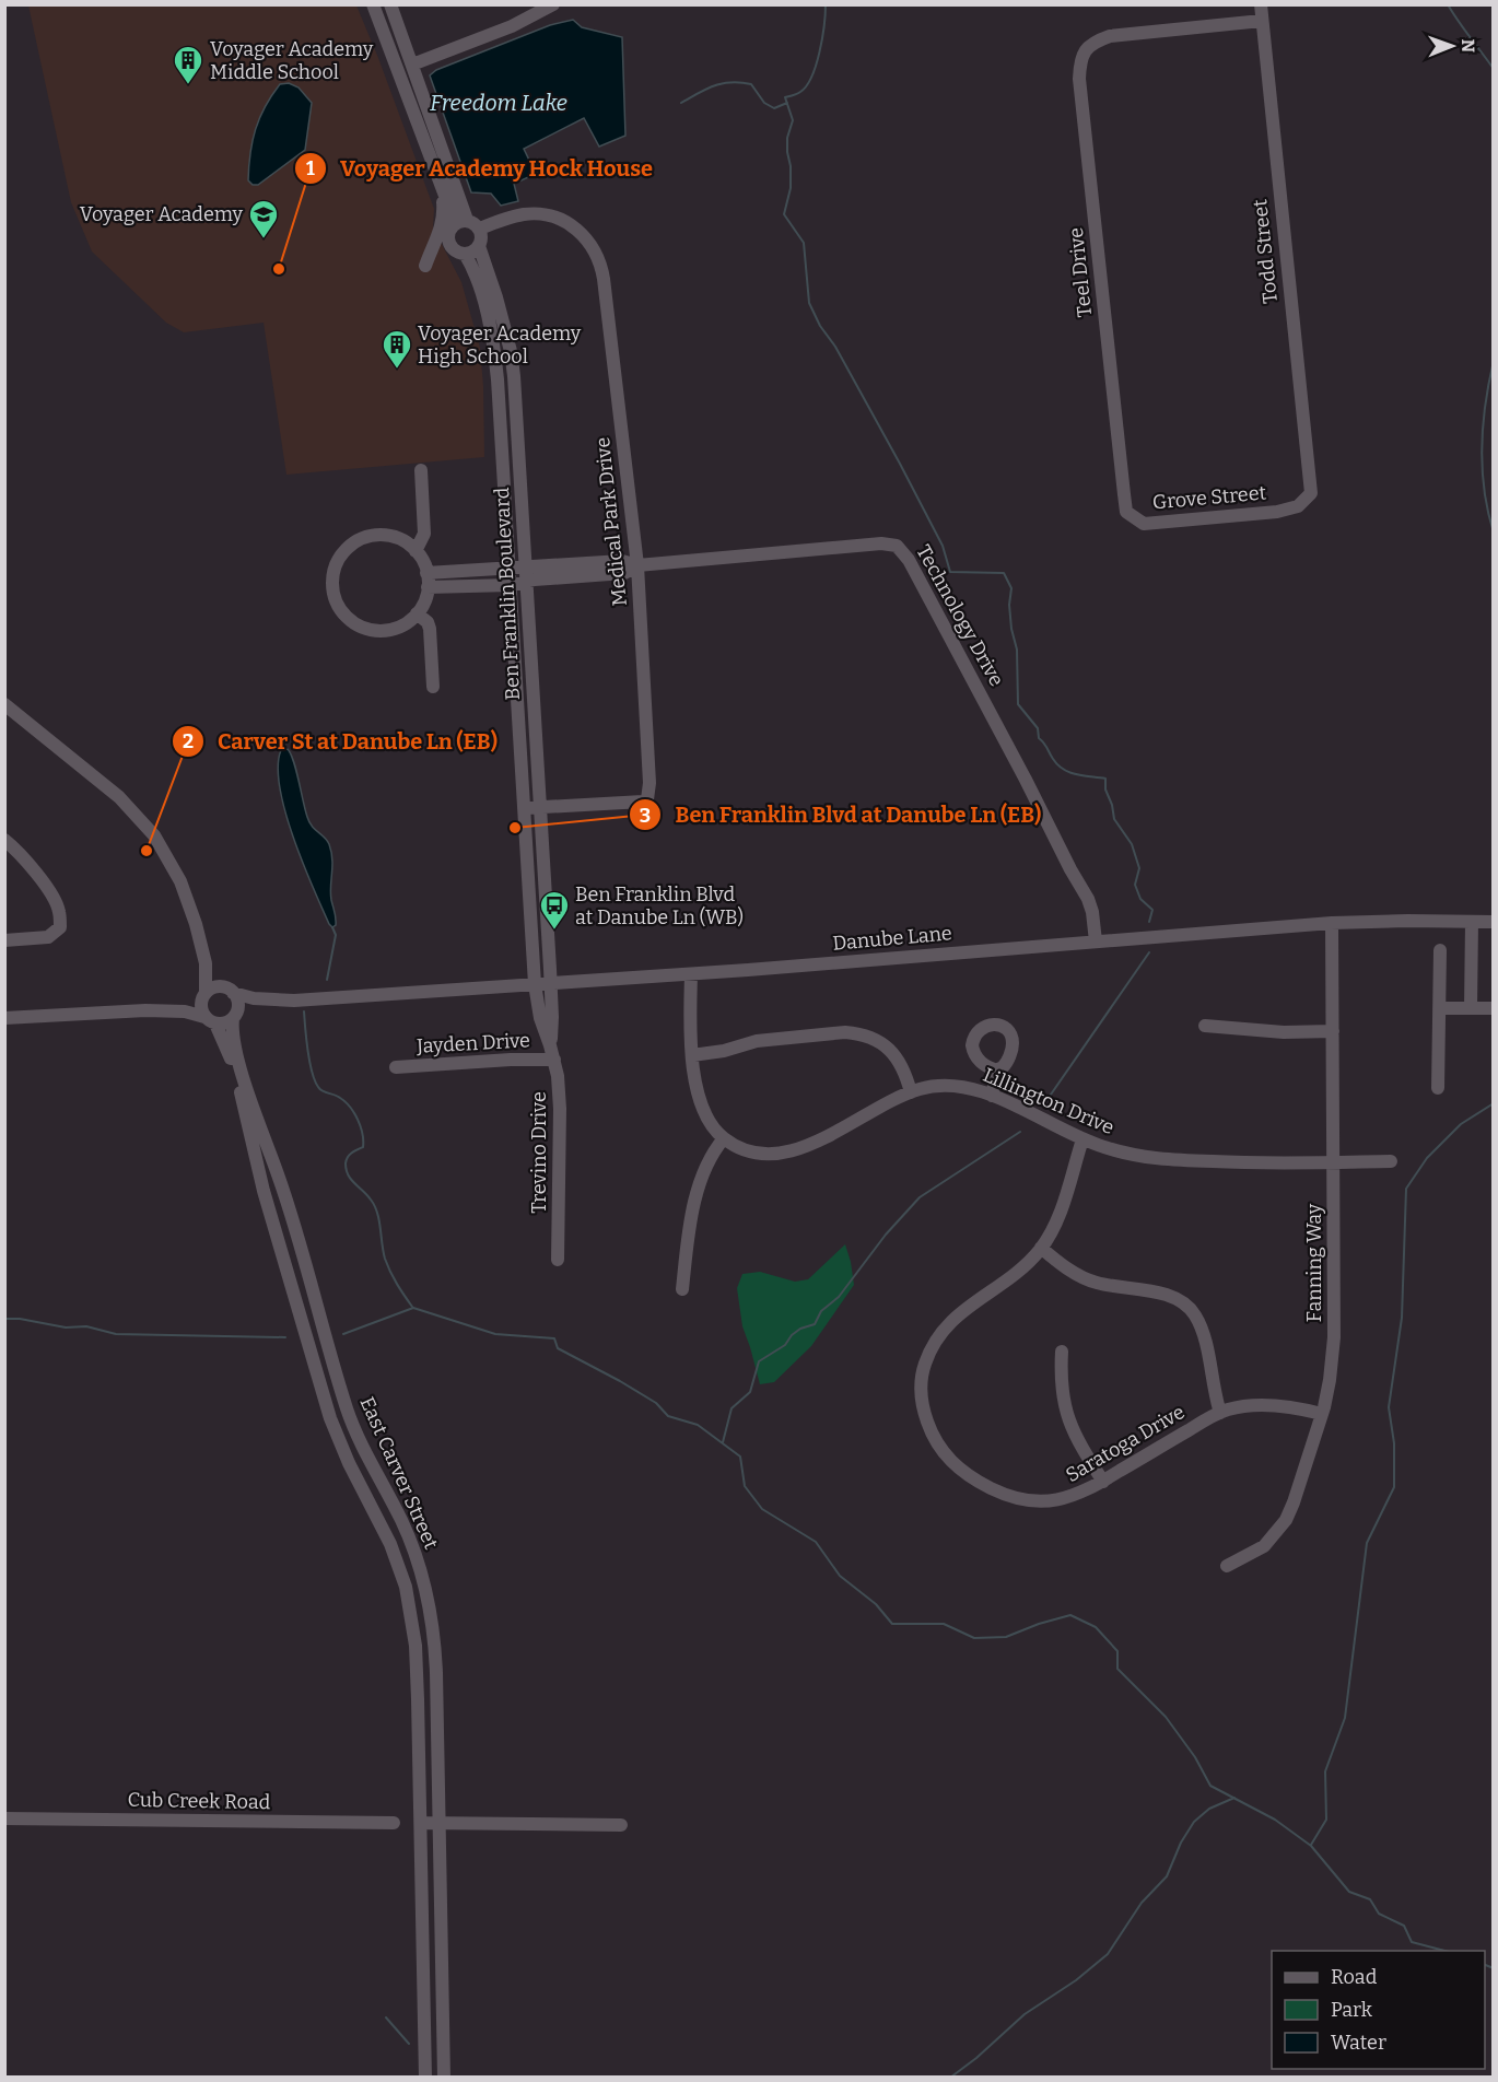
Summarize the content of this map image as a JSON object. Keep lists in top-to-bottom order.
{
  "streets": {
    "street": [
      "Todd Street",
      "Teel Drive",
      "Grove Street",
      "Medical Park Drive",
      "Ben Franklin Boulevard",
      "Technology Drive",
      "Danube Lane",
      "Jayden Drive",
      "Lillington Drive",
      "Trevino Drive",
      "Fanning Way",
      "Saratoga Drive",
      "East Carver Street",
      "Cub Creek Road"
    ]
  },
  "crossings": [
    ["Todd Street", "Teel Drive"],
    ["Todd Street", "Grove Street"],
    ["Teel Drive", "Grove Street"],
    ["Medical Park Drive", "Ben Franklin Boulevard"],
    ["Medical Park Drive", "Technology Drive"],
    ["Ben Franklin Boulevard", "Technology Drive"],
    ["Ben Franklin Boulevard", "Danube Lane"],
    ["Ben Franklin Boulevard", "Trevino Drive"],
    ["Technology Drive", "Danube Lane"],
    ["Danube Lane", "Lillington Drive"],
    ["Danube Lane", "Trevino Drive"],
    ["Danube Lane", "Fanning Way"],
    ["Danube Lane", "East Carver Street"],
    ["Jayden Drive", "Trevino Drive"],
    ["Lillington Drive", "Fanning Way"],
    ["Lillington Drive", "Saratoga Drive"],
    ["Fanning Way", "Saratoga Drive"]
  ],
  "water": ["Freedom Lake"],
  "places": {
    "building": ["Voyager Academy Middle School", "Voyager Academy High School"],
    "school or university": ["Voyager Academy"],
    "other": ["Voyager Academy Hock House", "Ben Franklin Blvd at Danube Ln (EB)", "Carver St at Danube Ln (EB)"],
    "bus stop": ["Ben Franklin Blvd at Danube Ln (WB)"]
  },
  "legend": ["Road", "Park", "Water"],
  "north": "right"
}
